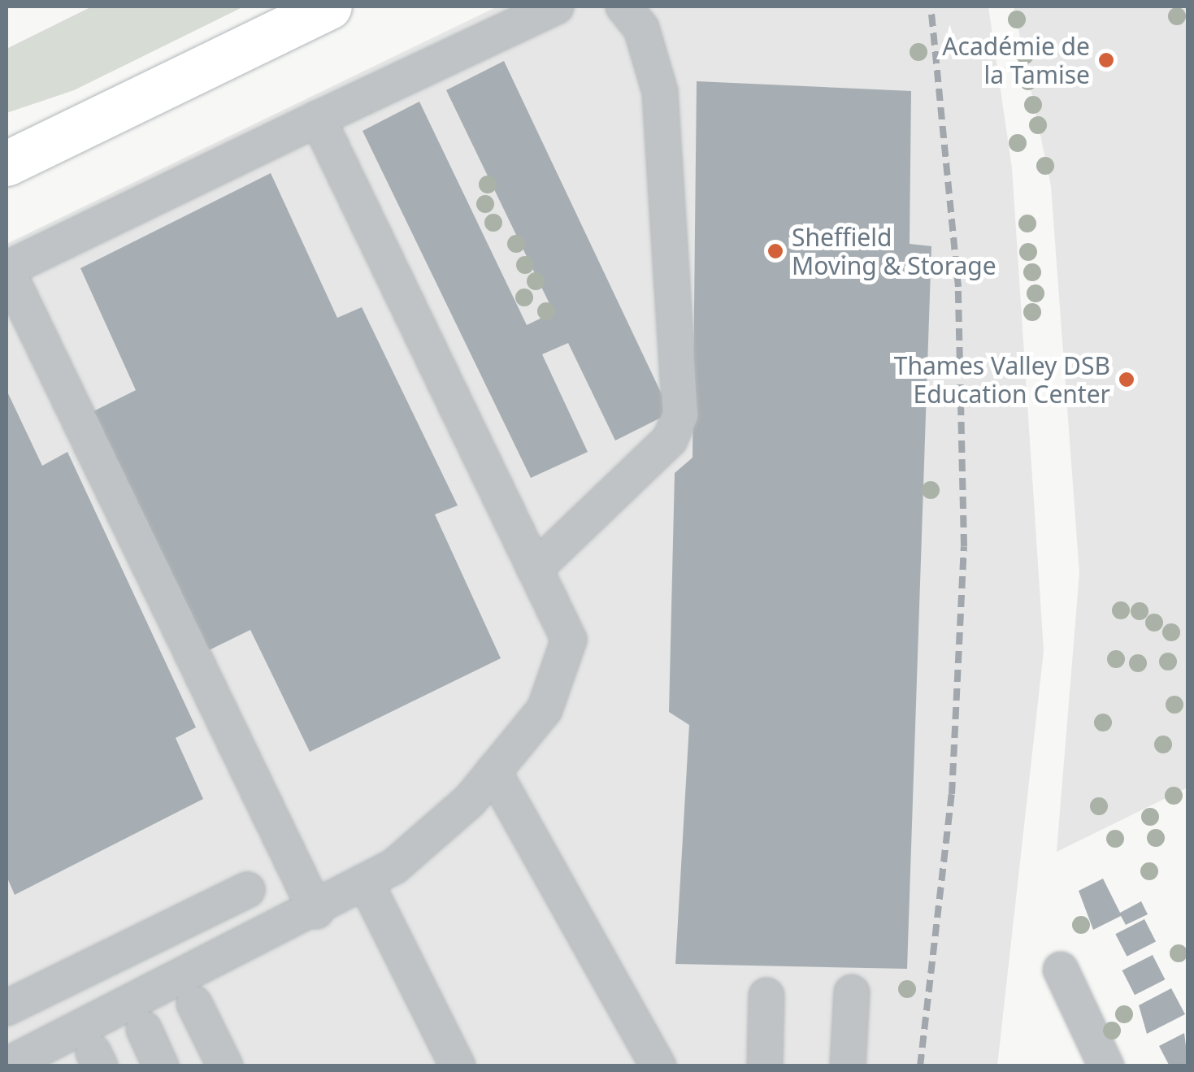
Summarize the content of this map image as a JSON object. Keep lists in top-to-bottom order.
{
  "places": ["Académie de la Tamise", "Sheffield Moving & Storage", "Thames Valley DSB Education Center"]
}
